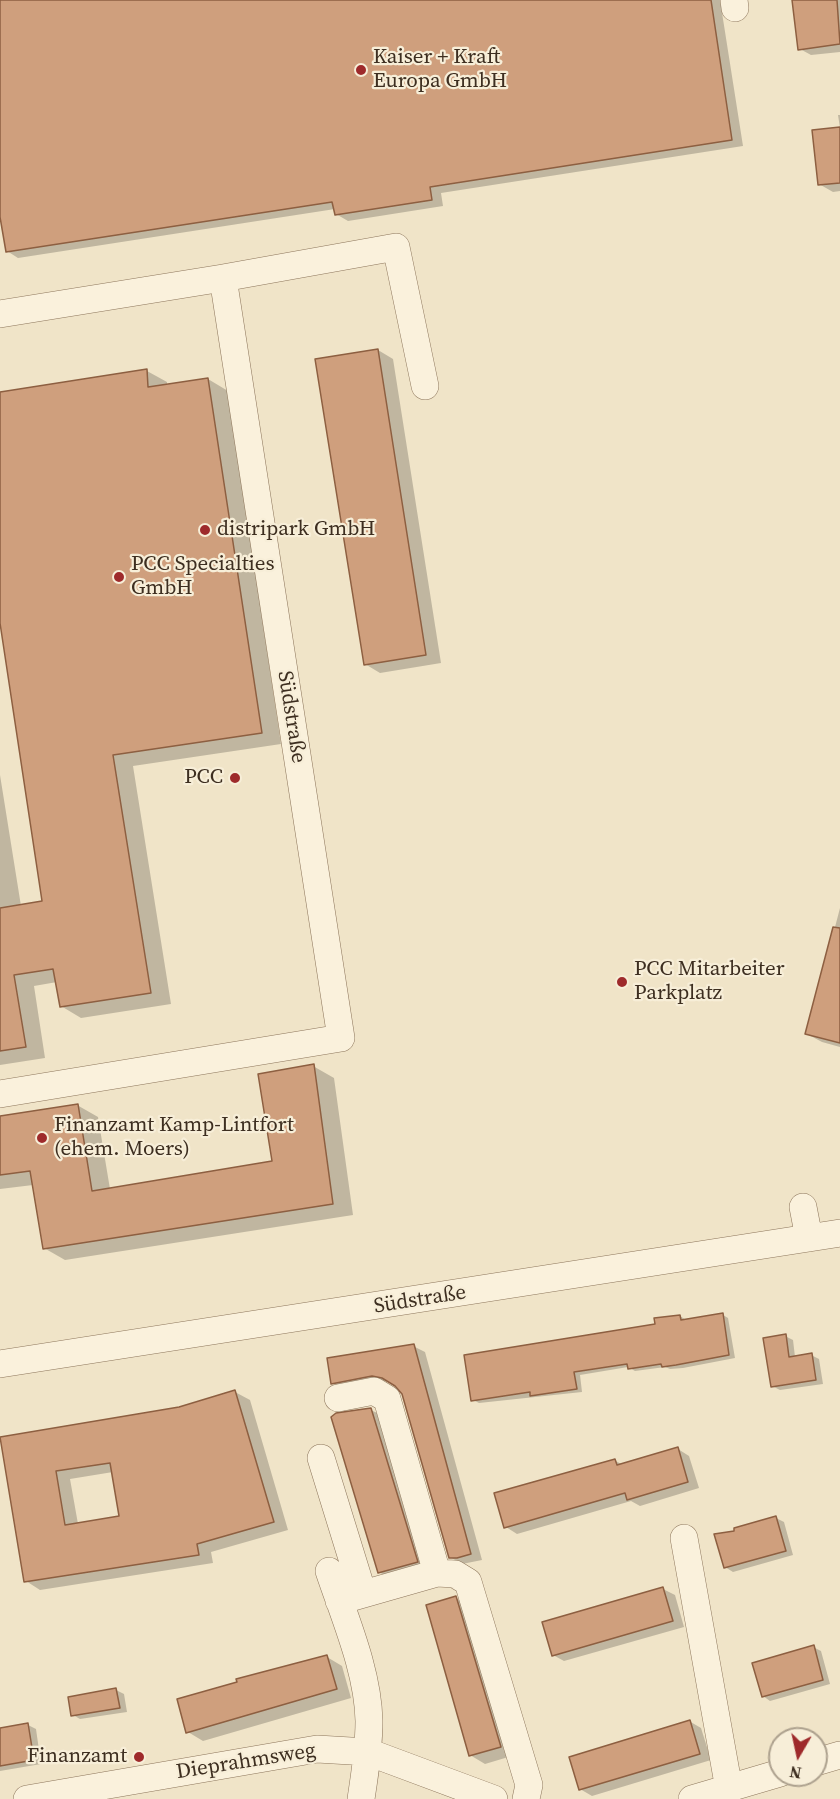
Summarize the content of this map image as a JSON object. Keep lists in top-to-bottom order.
{
  "streets": {
    "street": ["Südstraße", "Dieprahmsweg"]
  },
  "places": [
    "Kaiser + Kraft Europa GmbH",
    "distripark GmbH",
    "PCC Specialties GmbH",
    "PCC",
    "PCC Mitarbeiter Parkplatz",
    "Finanzamt Kamp-Lintfort (ehem. Moers)",
    "Finanzamt"
  ],
  "north": "bottom"
}
